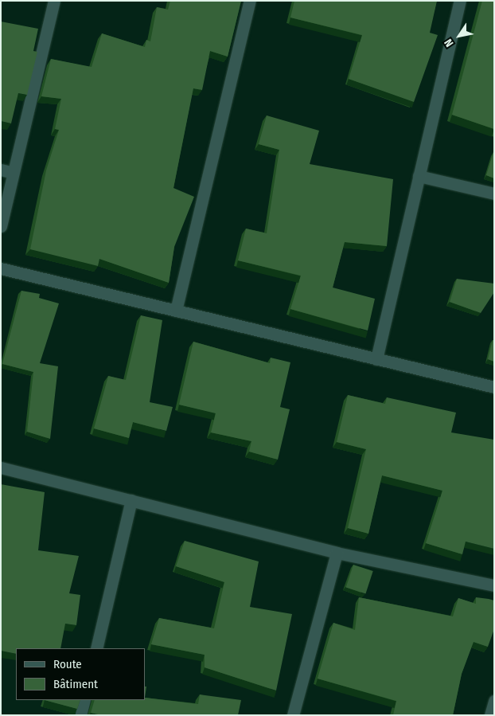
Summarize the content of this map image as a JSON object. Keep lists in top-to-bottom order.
{
  "legend": ["Route", "Bâtiment"],
  "north": "bottom left"
}
